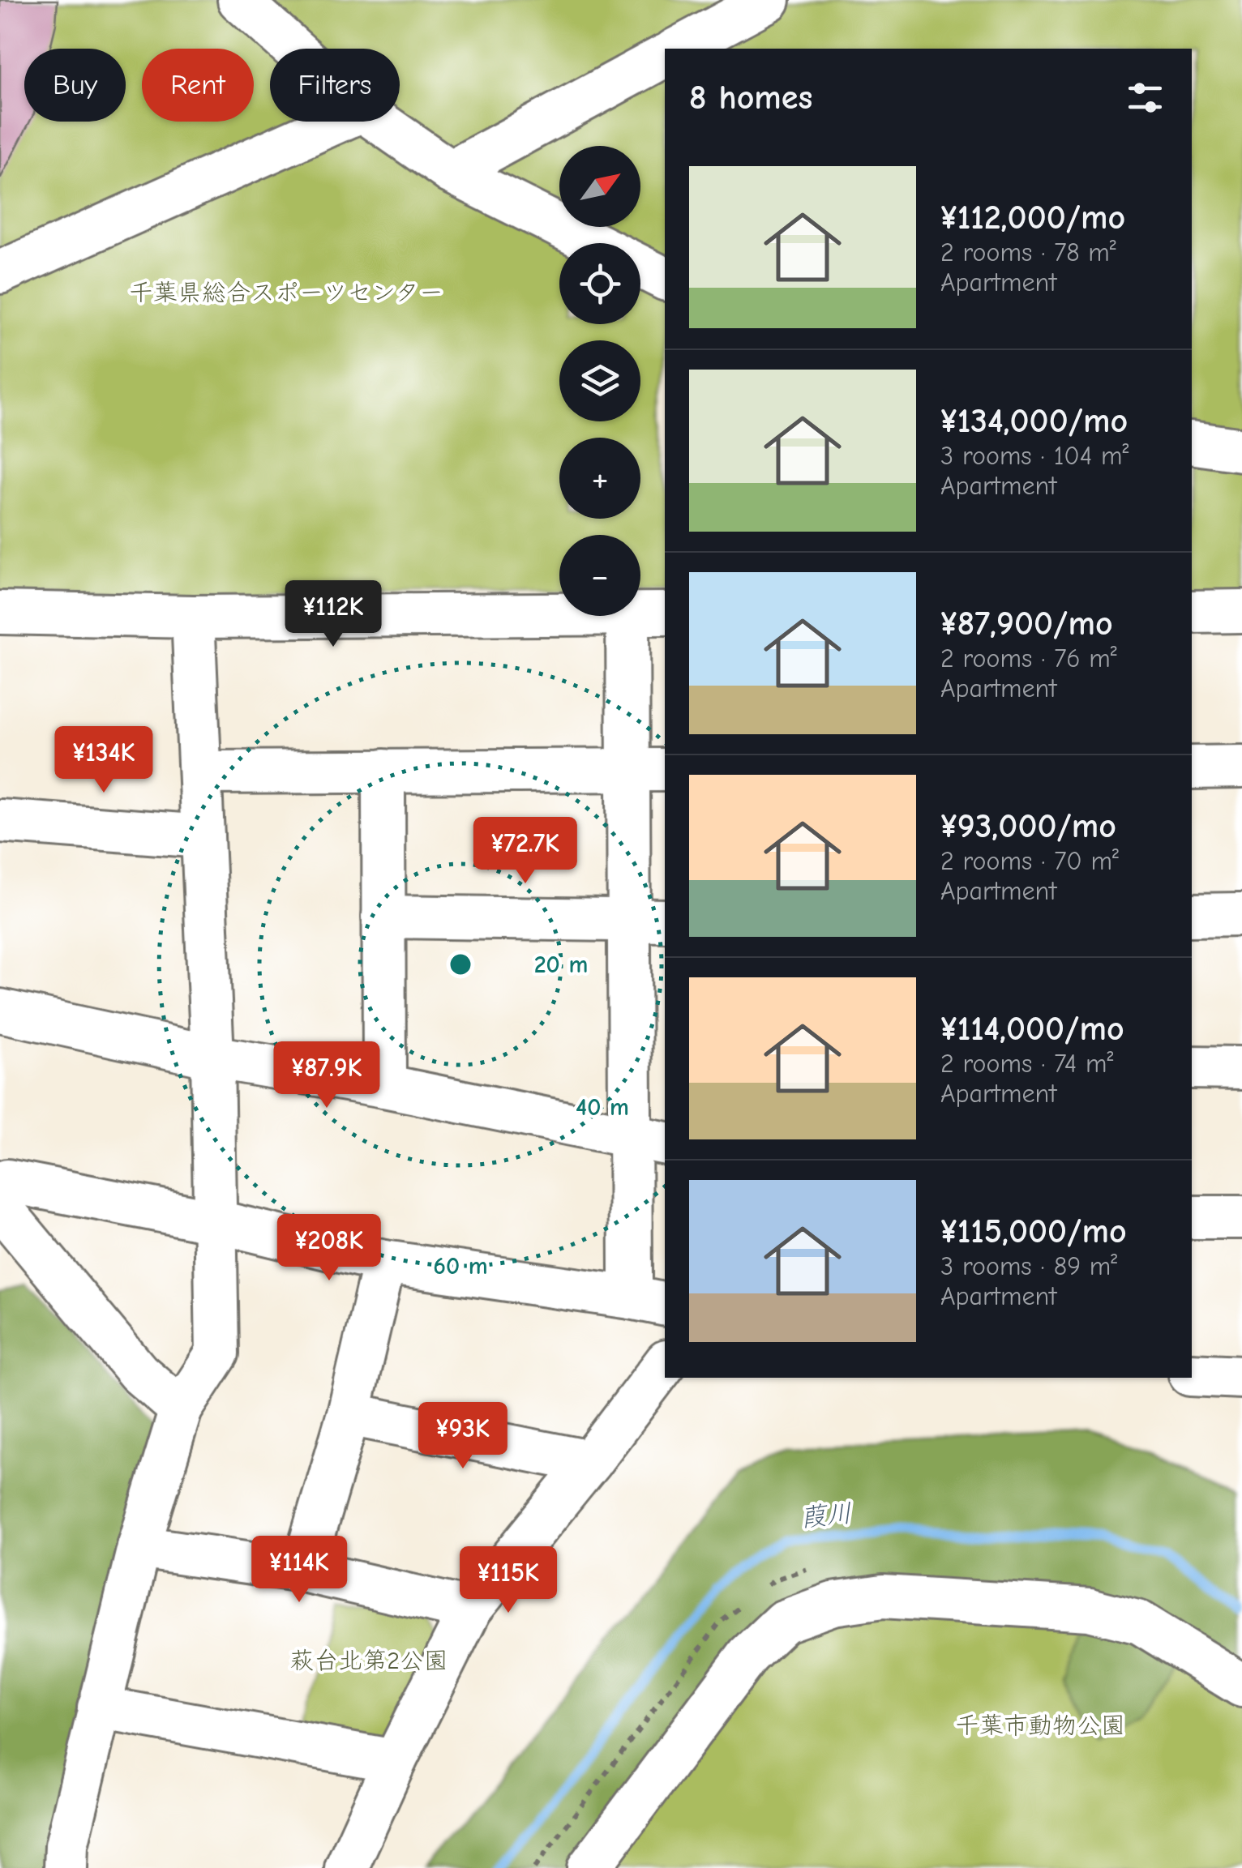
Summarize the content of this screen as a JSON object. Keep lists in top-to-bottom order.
{
  "water": ["葭川"],
  "parks": ["千葉県総合スポーツセンター", "萩台北第2公園", "千葉市動物公園"],
  "north": "top right",
  "page": {
    "chip": ["Buy", "Rent", "Filters"],
    "heading": "8 homes",
    "map_buttons": ["+", "−"],
    "list": [
      {
        "name": "¥112,000/mo",
        "note": "2 rooms · 78 m² · Apartment"
      },
      {
        "name": "¥134,000/mo",
        "note": "3 rooms · 104 m² · Apartment"
      },
      {
        "name": "¥87,900/mo",
        "note": "2 rooms · 76 m² · Apartment"
      },
      {
        "name": "¥93,000/mo",
        "note": "2 rooms · 70 m² · Apartment"
      },
      {
        "name": "¥114,000/mo",
        "note": "2 rooms · 74 m² · Apartment"
      },
      {
        "name": "¥115,000/mo",
        "note": "3 rooms · 89 m² · Apartment"
      }
    ],
    "price": [
      "¥112K",
      "¥134K",
      "¥72.7K",
      "¥87.9K",
      "¥208K",
      "¥93K",
      "¥114K",
      "¥115K"
    ]
  },
  "rings": ["20 m", "40 m", "60 m"]
}
